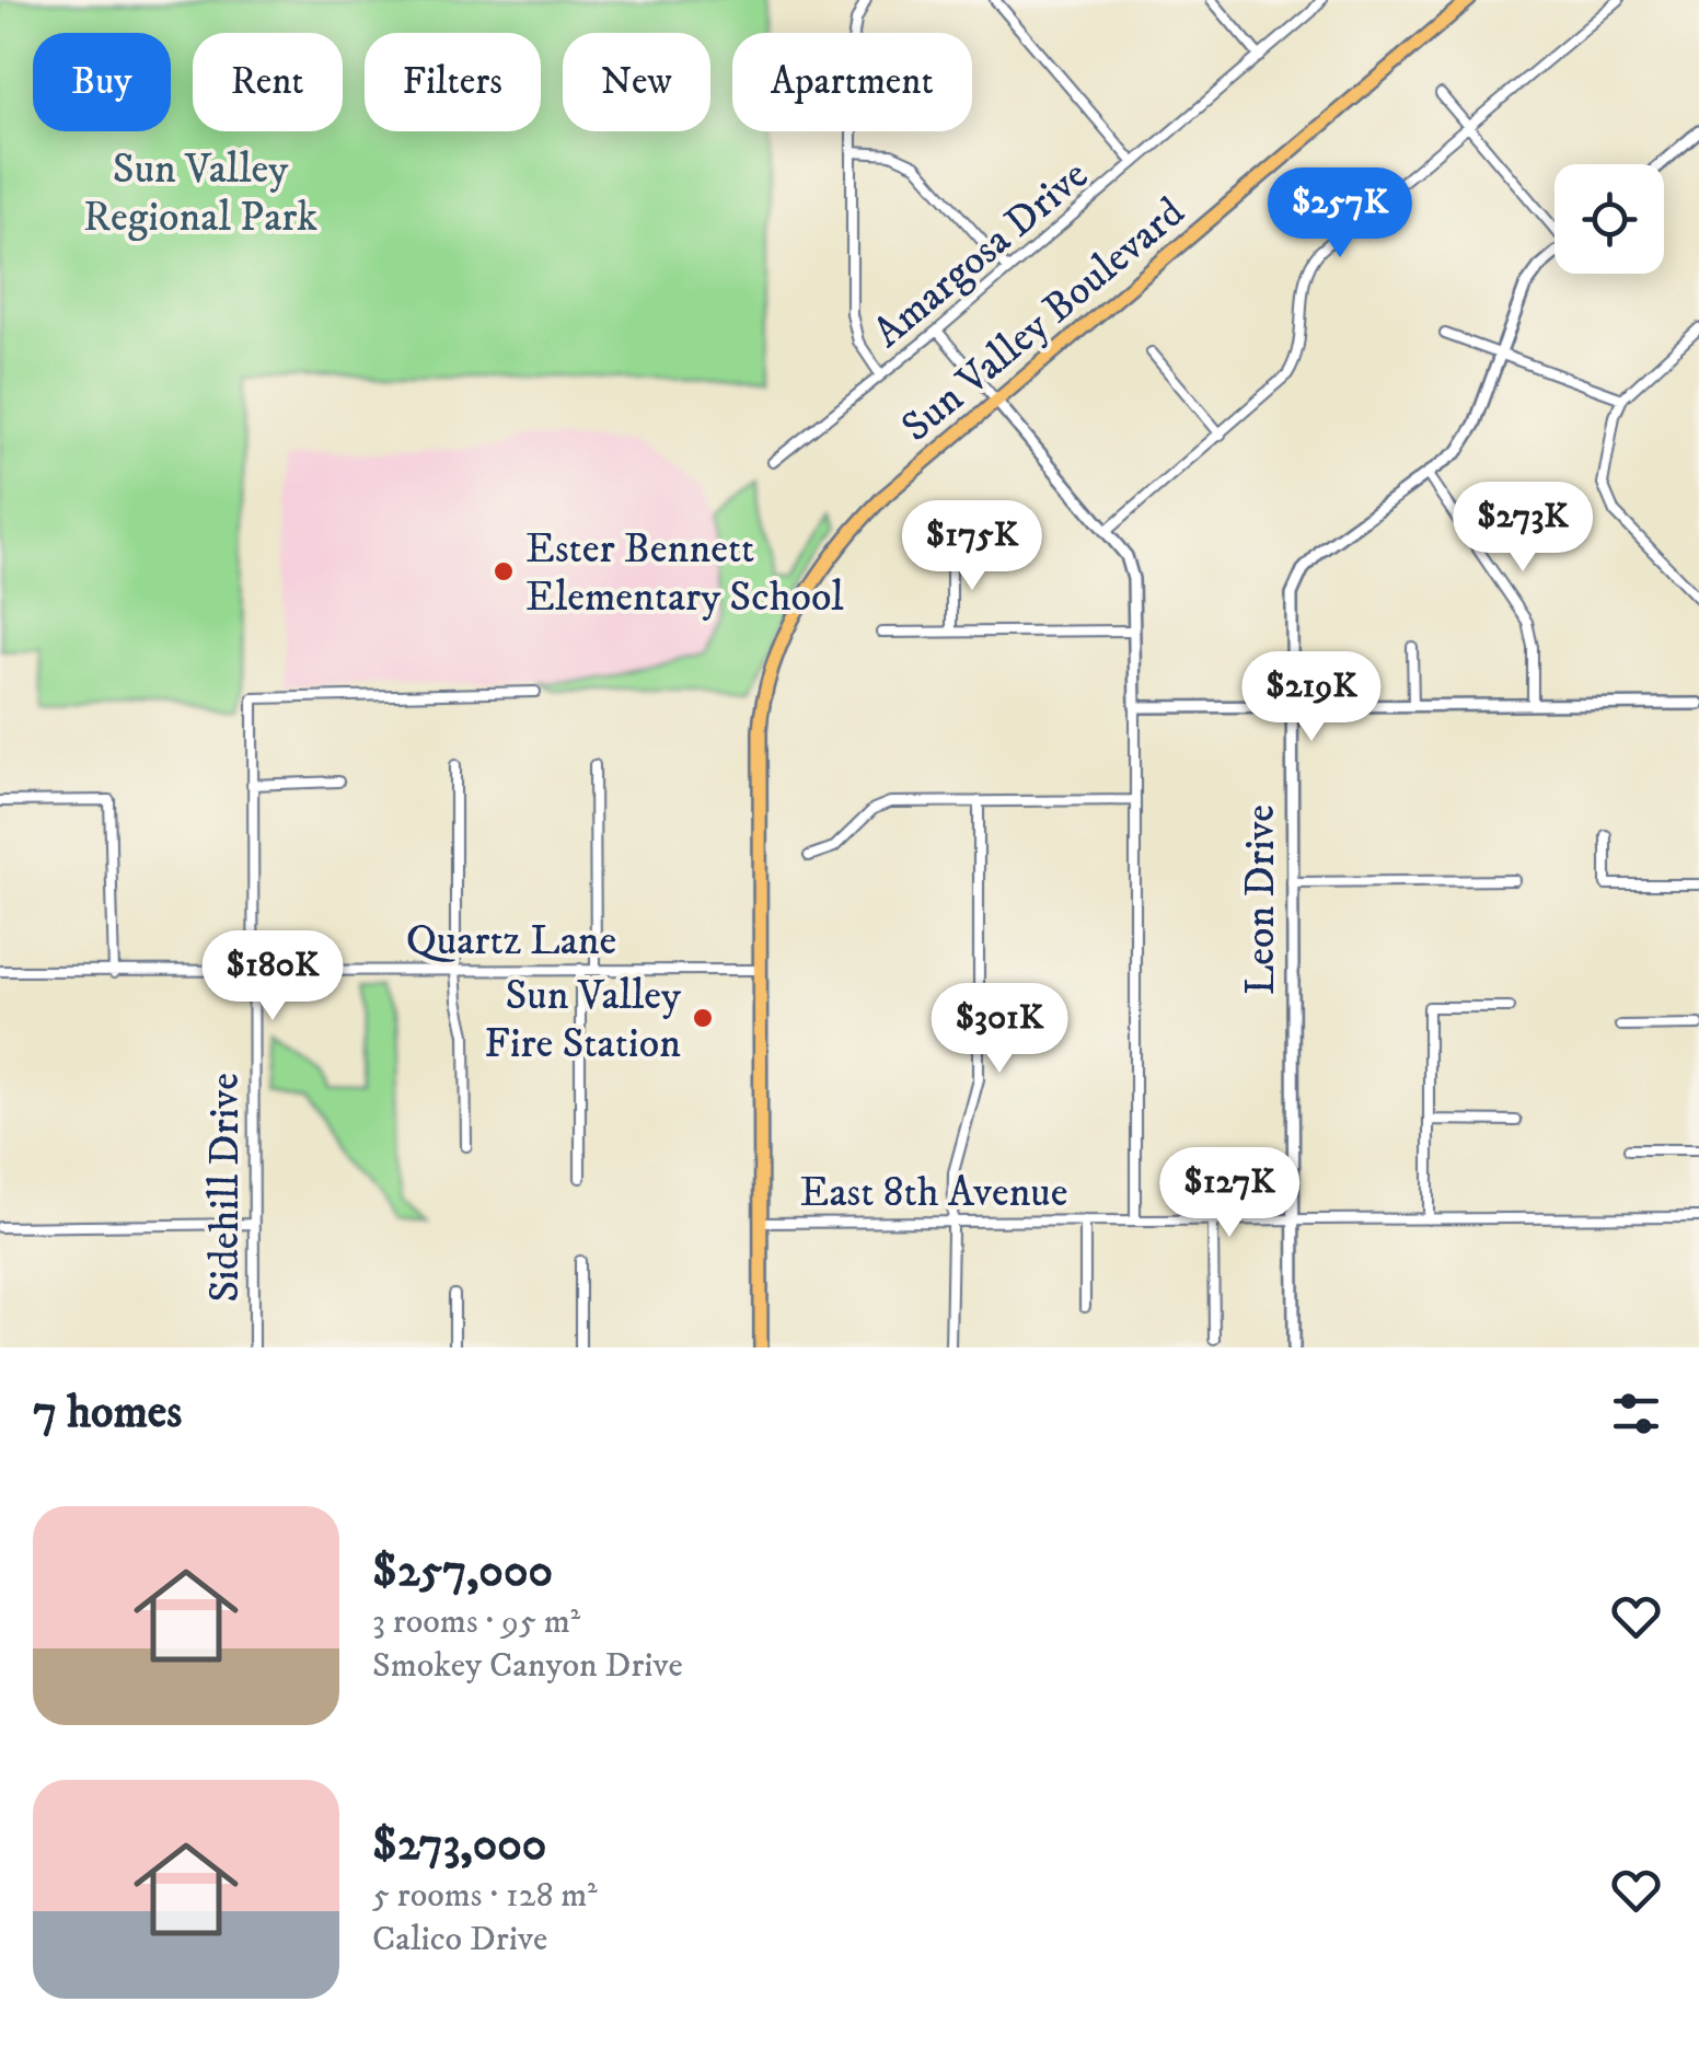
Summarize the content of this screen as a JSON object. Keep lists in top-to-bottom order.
{
  "streets": {
    "main road": ["Sun Valley Boulevard"],
    "street": [
      "Amargosa Drive",
      "Leon Drive",
      "Quartz Lane",
      "Sidehill Drive",
      "East 8th Avenue"
    ]
  },
  "crossings": [
    ["Sun Valley Boulevard", "Quartz Lane"],
    ["Sun Valley Boulevard", "East 8th Avenue"],
    ["Leon Drive", "East 8th Avenue"],
    ["Quartz Lane", "Sidehill Drive"]
  ],
  "parks": ["Sun Valley Regional Park"],
  "places": ["Ester Bennett Elementary School", "Sun Valley Fire Station"],
  "page": {
    "chip": [
      "Buy",
      "Rent",
      "Filters",
      "New",
      "Apartment"
    ],
    "price": [
      "$257K",
      "$273K",
      "$175K",
      "$219K",
      "$180K",
      "$301K",
      "$127K"
    ],
    "heading": "7 homes",
    "list": [
      {
        "name": "$257,000",
        "note": "3 rooms · 95 m² · Smokey Canyon Drive"
      },
      {
        "name": "$273,000",
        "note": "5 rooms · 128 m² · Calico Drive"
      }
    ]
  }
}
